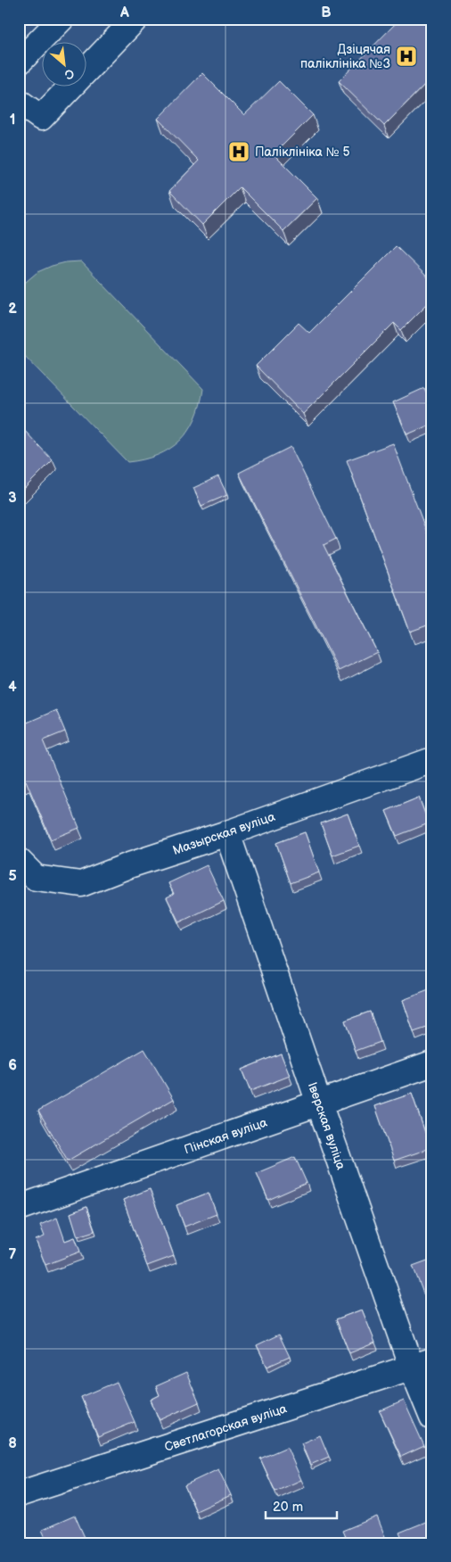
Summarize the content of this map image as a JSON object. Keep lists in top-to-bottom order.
{
  "streets": {
    "street": [
      "Мазырская вуліца",
      "Іверская вуліца",
      "Пінская вуліца",
      "Светлагорская вуліца"
    ]
  },
  "crossings": [
    ["Мазырская вуліца", "Іверская вуліца"],
    ["Іверская вуліца", "Пінская вуліца"],
    ["Іверская вуліца", "Светлагорская вуліца"]
  ],
  "places": {
    "hospital": ["Дзіцячая паліклініка №3", "Паліклініка № 5"]
  },
  "scale_bar": "20 m",
  "north": "bottom right",
  "grid": {
    "columns": ["A", "B"],
    "rows": [
      "1",
      "2",
      "3",
      "4",
      "5",
      "6",
      "7",
      "8"
    ]
  }
}
